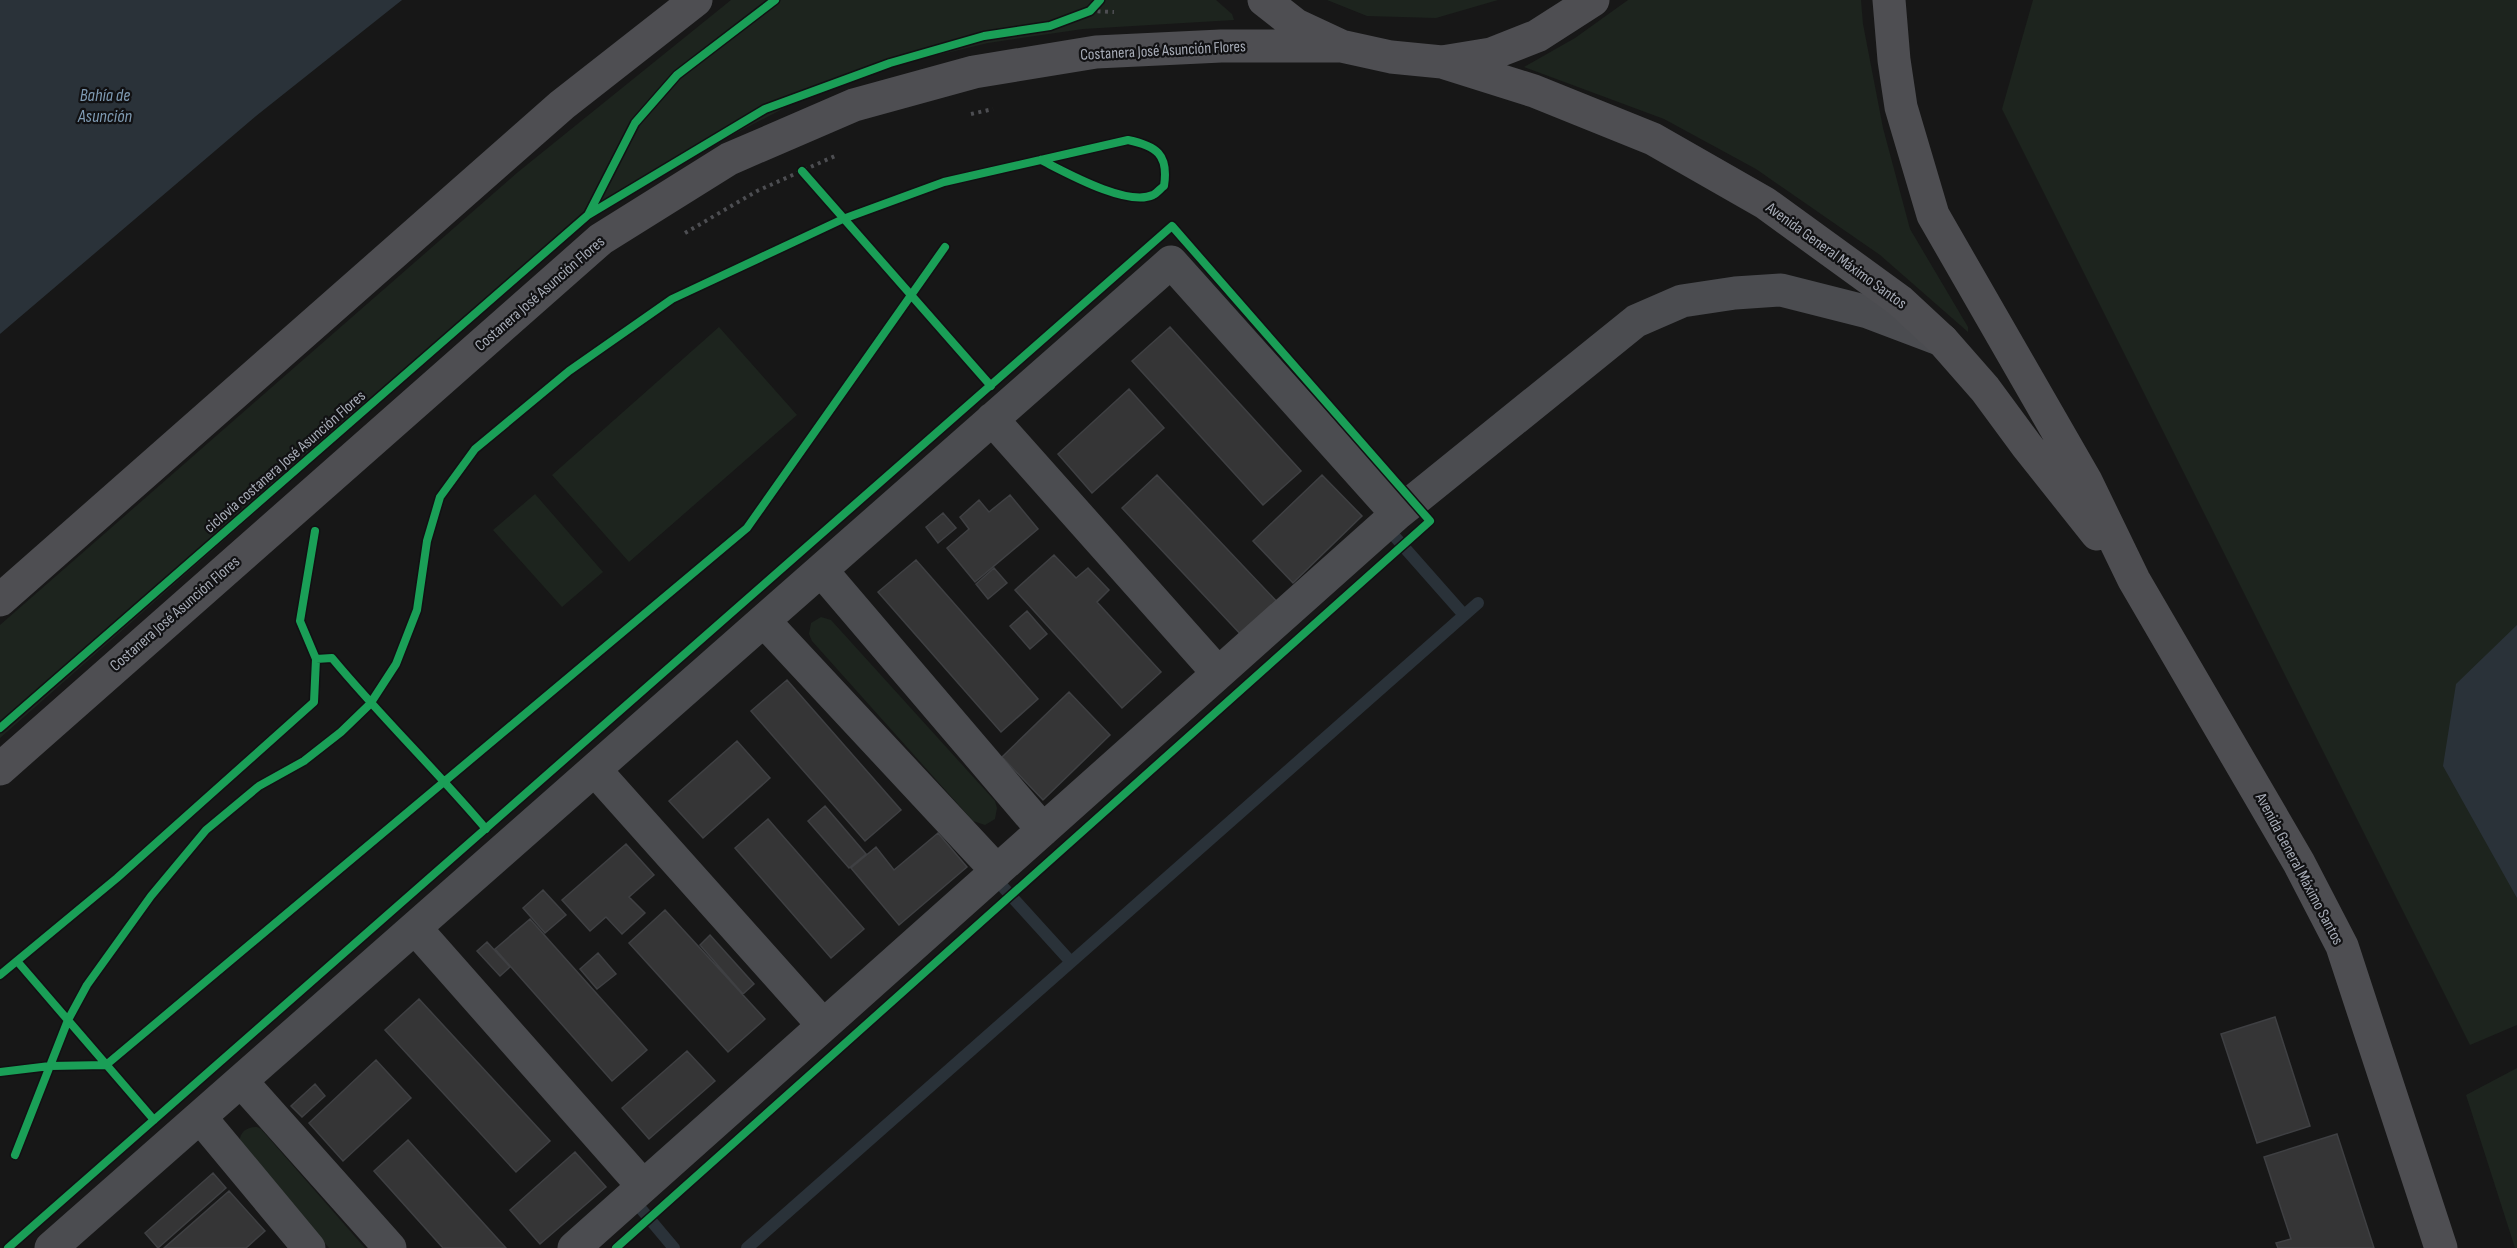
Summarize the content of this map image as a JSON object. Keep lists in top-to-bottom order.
{
  "streets": {
    "highway": ["Costanera José Asunción Flores", "Avenida General Máximo Santos"],
    "cycle path": ["ciclovia costanera José Asunción Flores"]
  },
  "water": ["Bahía de Asunción"]
}
